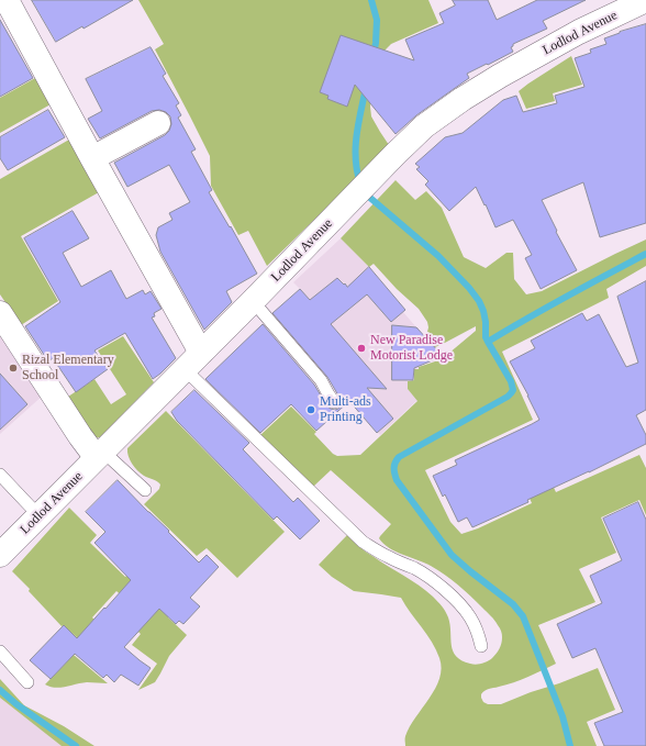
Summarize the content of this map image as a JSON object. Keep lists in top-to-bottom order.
{
  "streets": {
    "main road": ["Lodlod Avenue"]
  },
  "places": ["New Paradise Motorist Lodge", "Rizal Elementary School", "Multi-ads Printing"]
}
